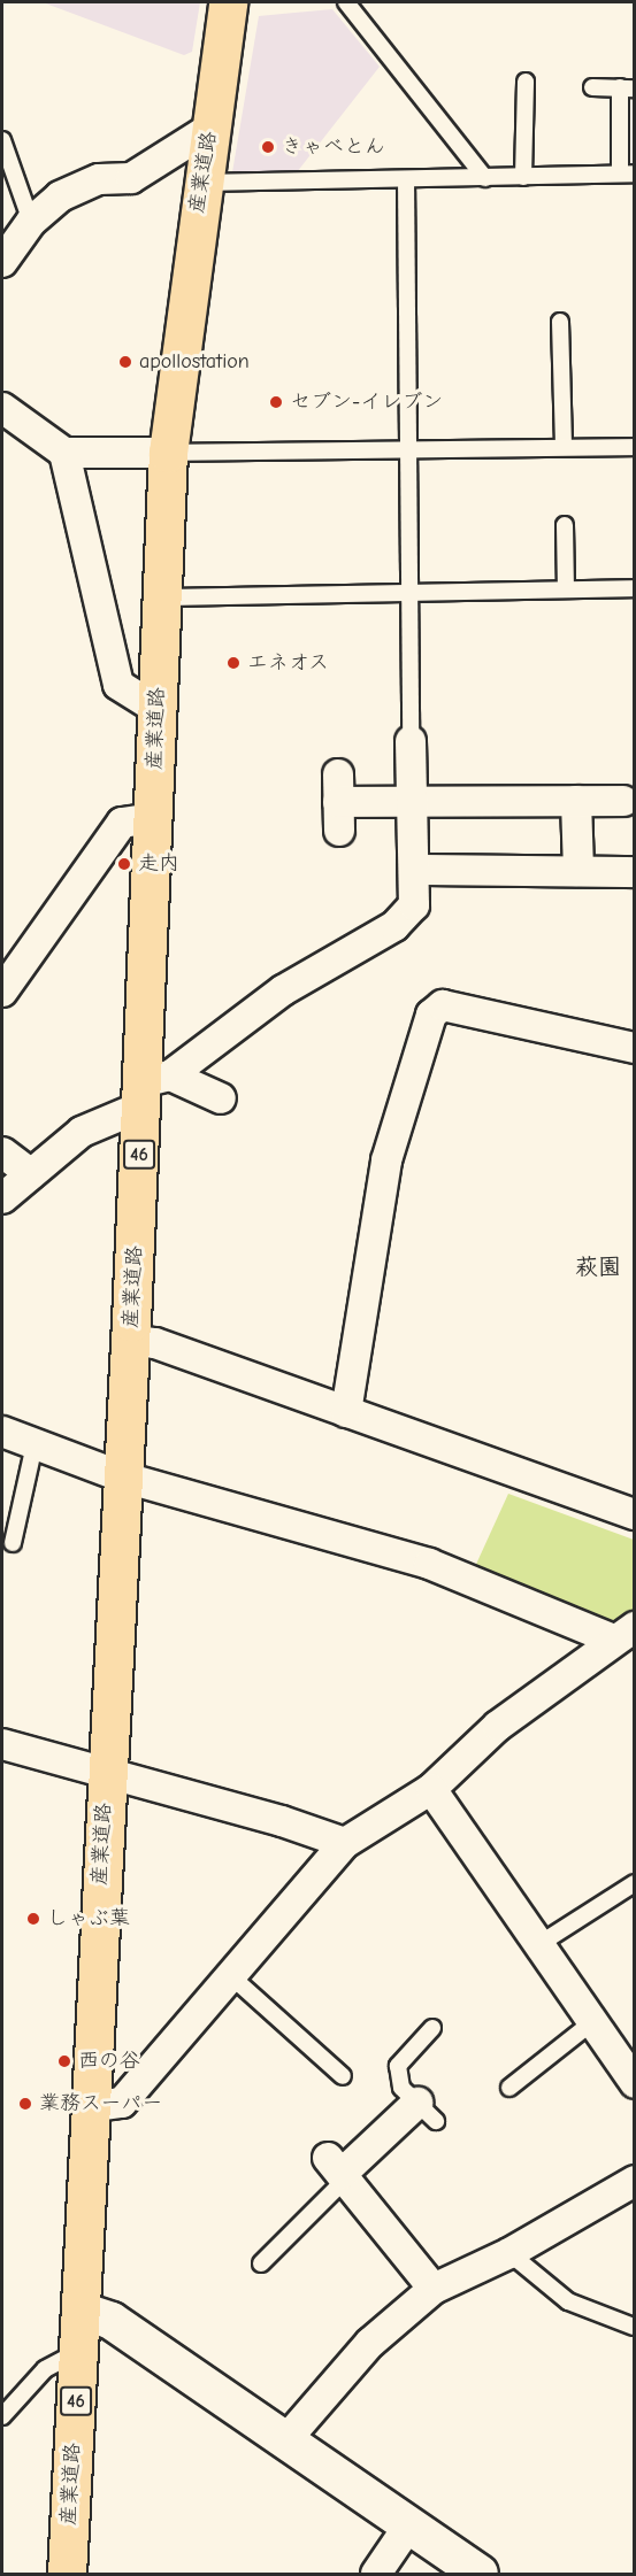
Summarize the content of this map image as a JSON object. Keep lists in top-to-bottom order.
{
  "streets": {
    "main road": ["産業道路", "46"]
  },
  "districts": ["萩園"],
  "places": [
    "きゃべとん",
    "apollostation",
    "セブン-イレブン",
    "エネオス",
    "走内",
    "しゃぶ葉",
    "西の谷",
    "業務スーパー"
  ]
}
